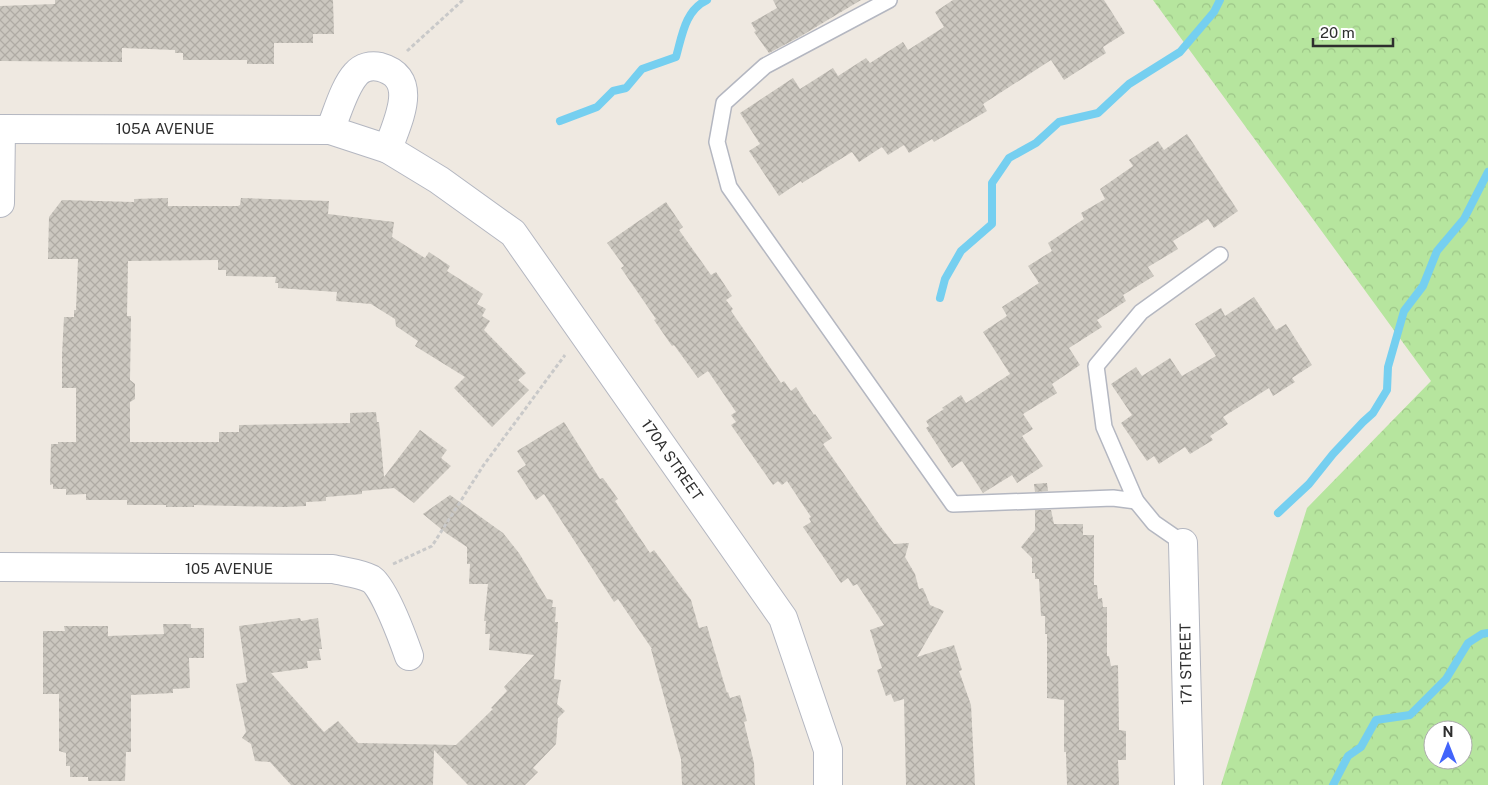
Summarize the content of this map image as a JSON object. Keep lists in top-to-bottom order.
{
  "streets": {
    "street": [
      "105A AVENUE",
      "170A STREET",
      "105 AVENUE",
      "171 STREET"
    ]
  },
  "crossings": [
    ["105A AVENUE", "170A STREET"]
  ],
  "scale_bar": "20 m",
  "north": "top"
}
